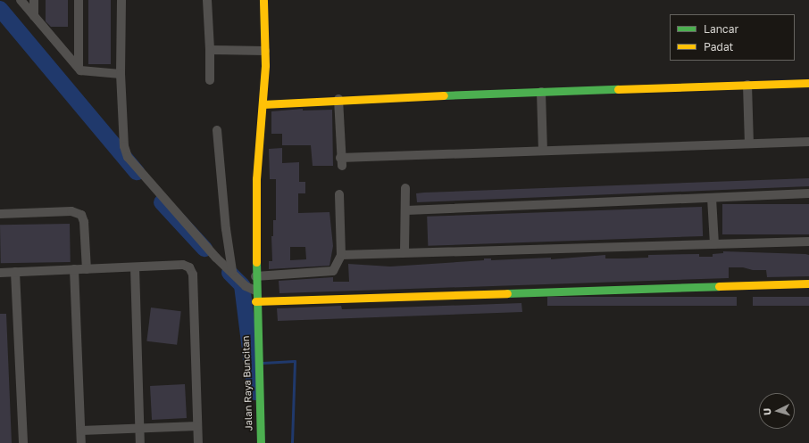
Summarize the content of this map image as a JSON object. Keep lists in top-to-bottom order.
{
  "streets": {
    "street": ["Jalan Raya Buncitan"]
  },
  "legend": ["Lancar", "Padat"],
  "north": "left"
}
